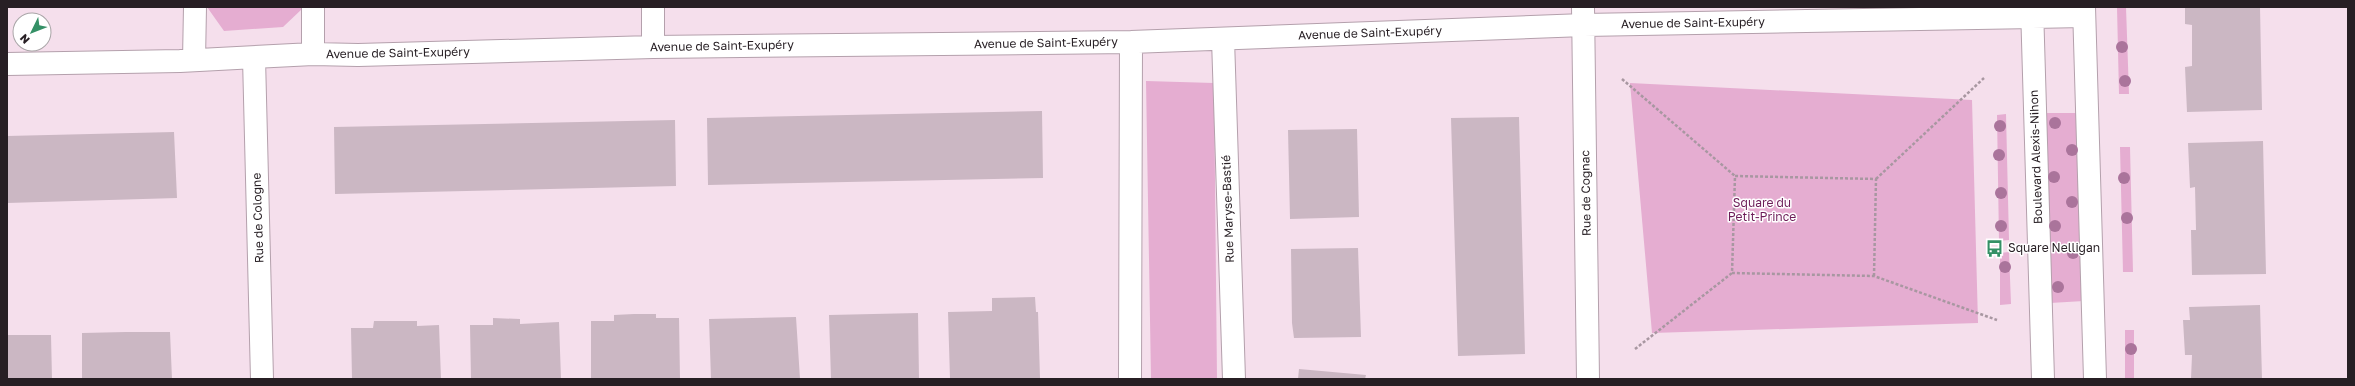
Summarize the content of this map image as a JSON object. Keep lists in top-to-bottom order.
{
  "streets": {
    "street": [
      "Avenue de Saint-Exupéry",
      "Boulevard Alexis-Nihon",
      "Rue de Cognac",
      "Rue Maryse-Bastié",
      "Rue de Cologne"
    ]
  },
  "crossings": [
    ["Avenue de Saint-Exupéry", "Boulevard Alexis-Nihon"],
    ["Avenue de Saint-Exupéry", "Rue de Cognac"],
    ["Avenue de Saint-Exupéry", "Rue Maryse-Bastié"],
    ["Avenue de Saint-Exupéry", "Rue de Cologne"]
  ],
  "parks": ["Square du Petit-Prince"],
  "places": {
    "bus stop": ["Square Nelligan"]
  },
  "north": "bottom left"
}
